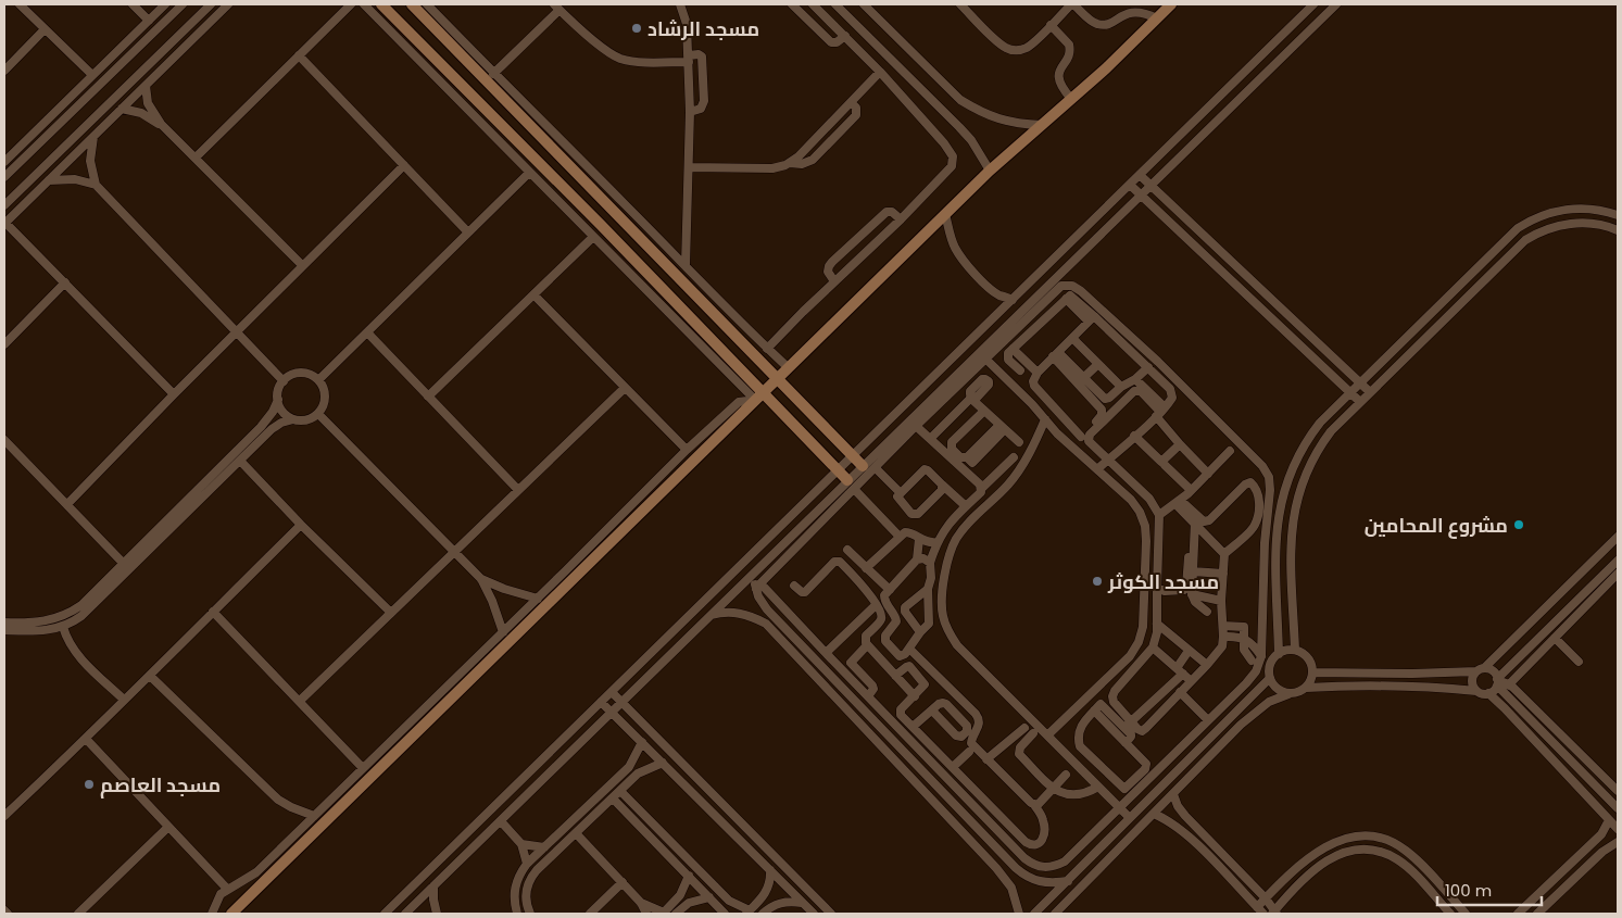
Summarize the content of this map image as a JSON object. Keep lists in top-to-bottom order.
{
  "places": [
    "مسجد الرشاد",
    "مشروع المحامين",
    "مسجد الكوثر",
    "مسجد العاصم"
  ],
  "scale_bar": "100 m"
}
